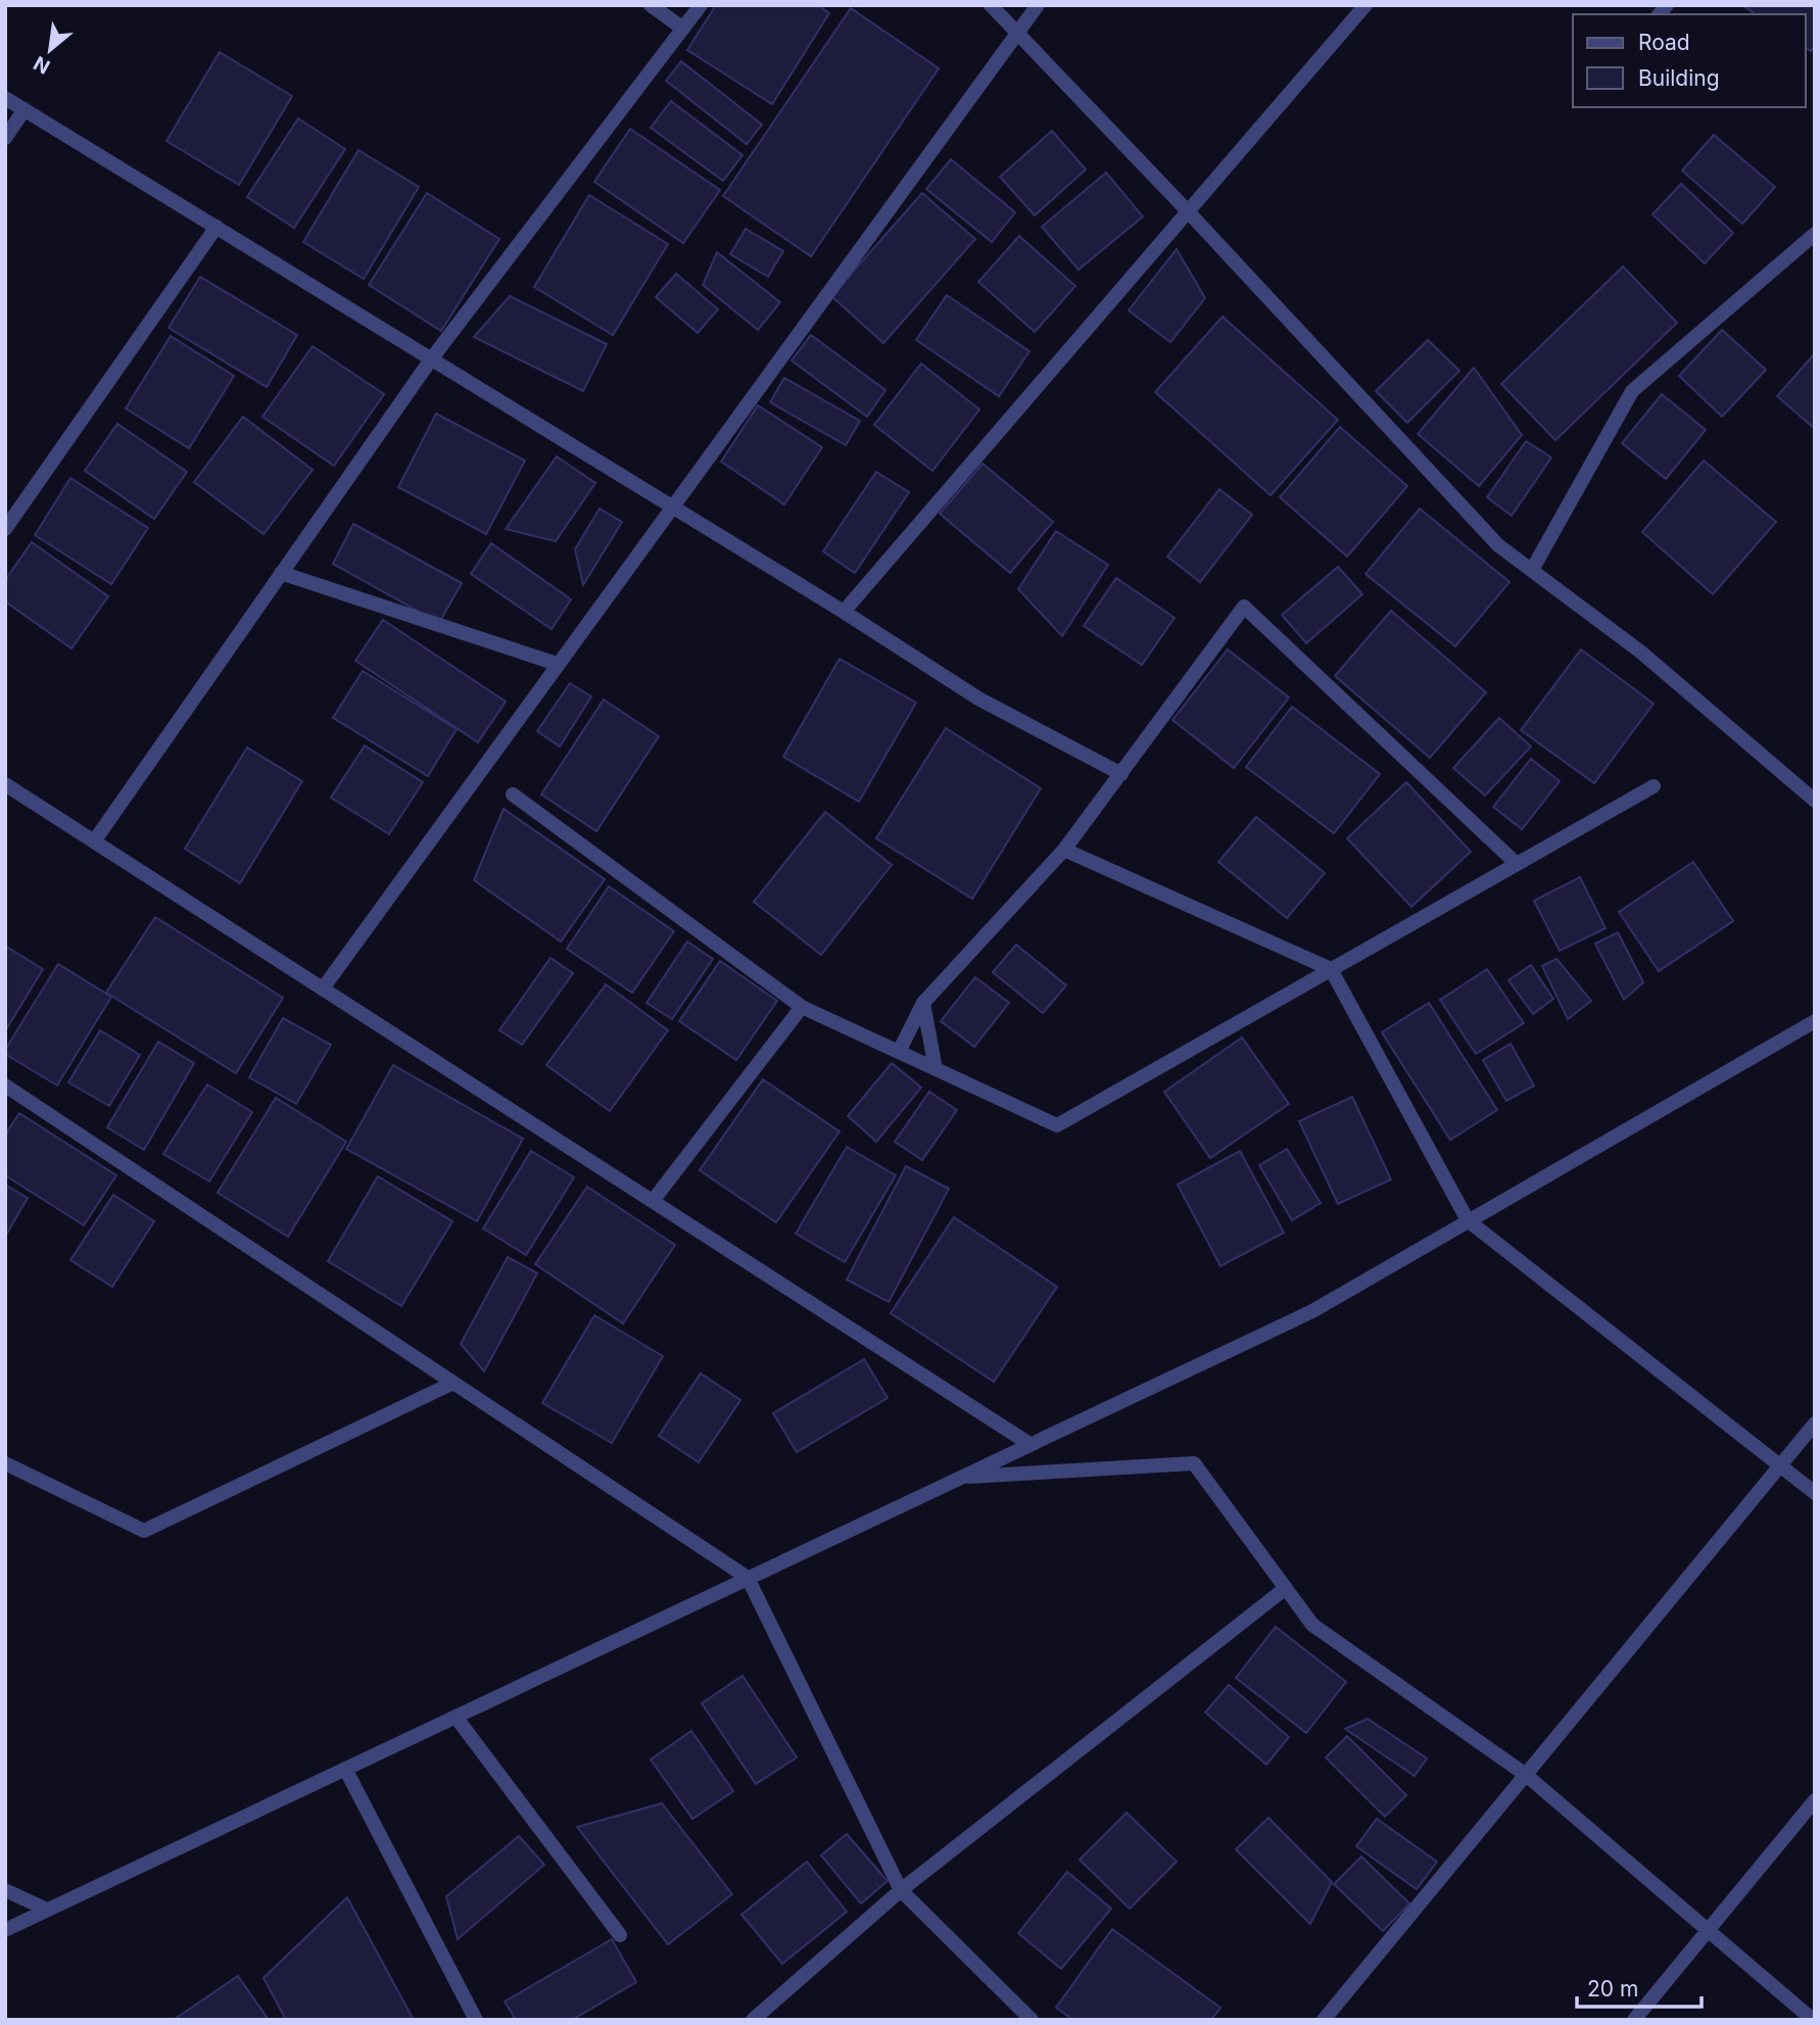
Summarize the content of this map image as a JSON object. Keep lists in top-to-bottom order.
{
  "legend": ["Road", "Building"],
  "scale_bar": "20 m",
  "north": "bottom left"
}
